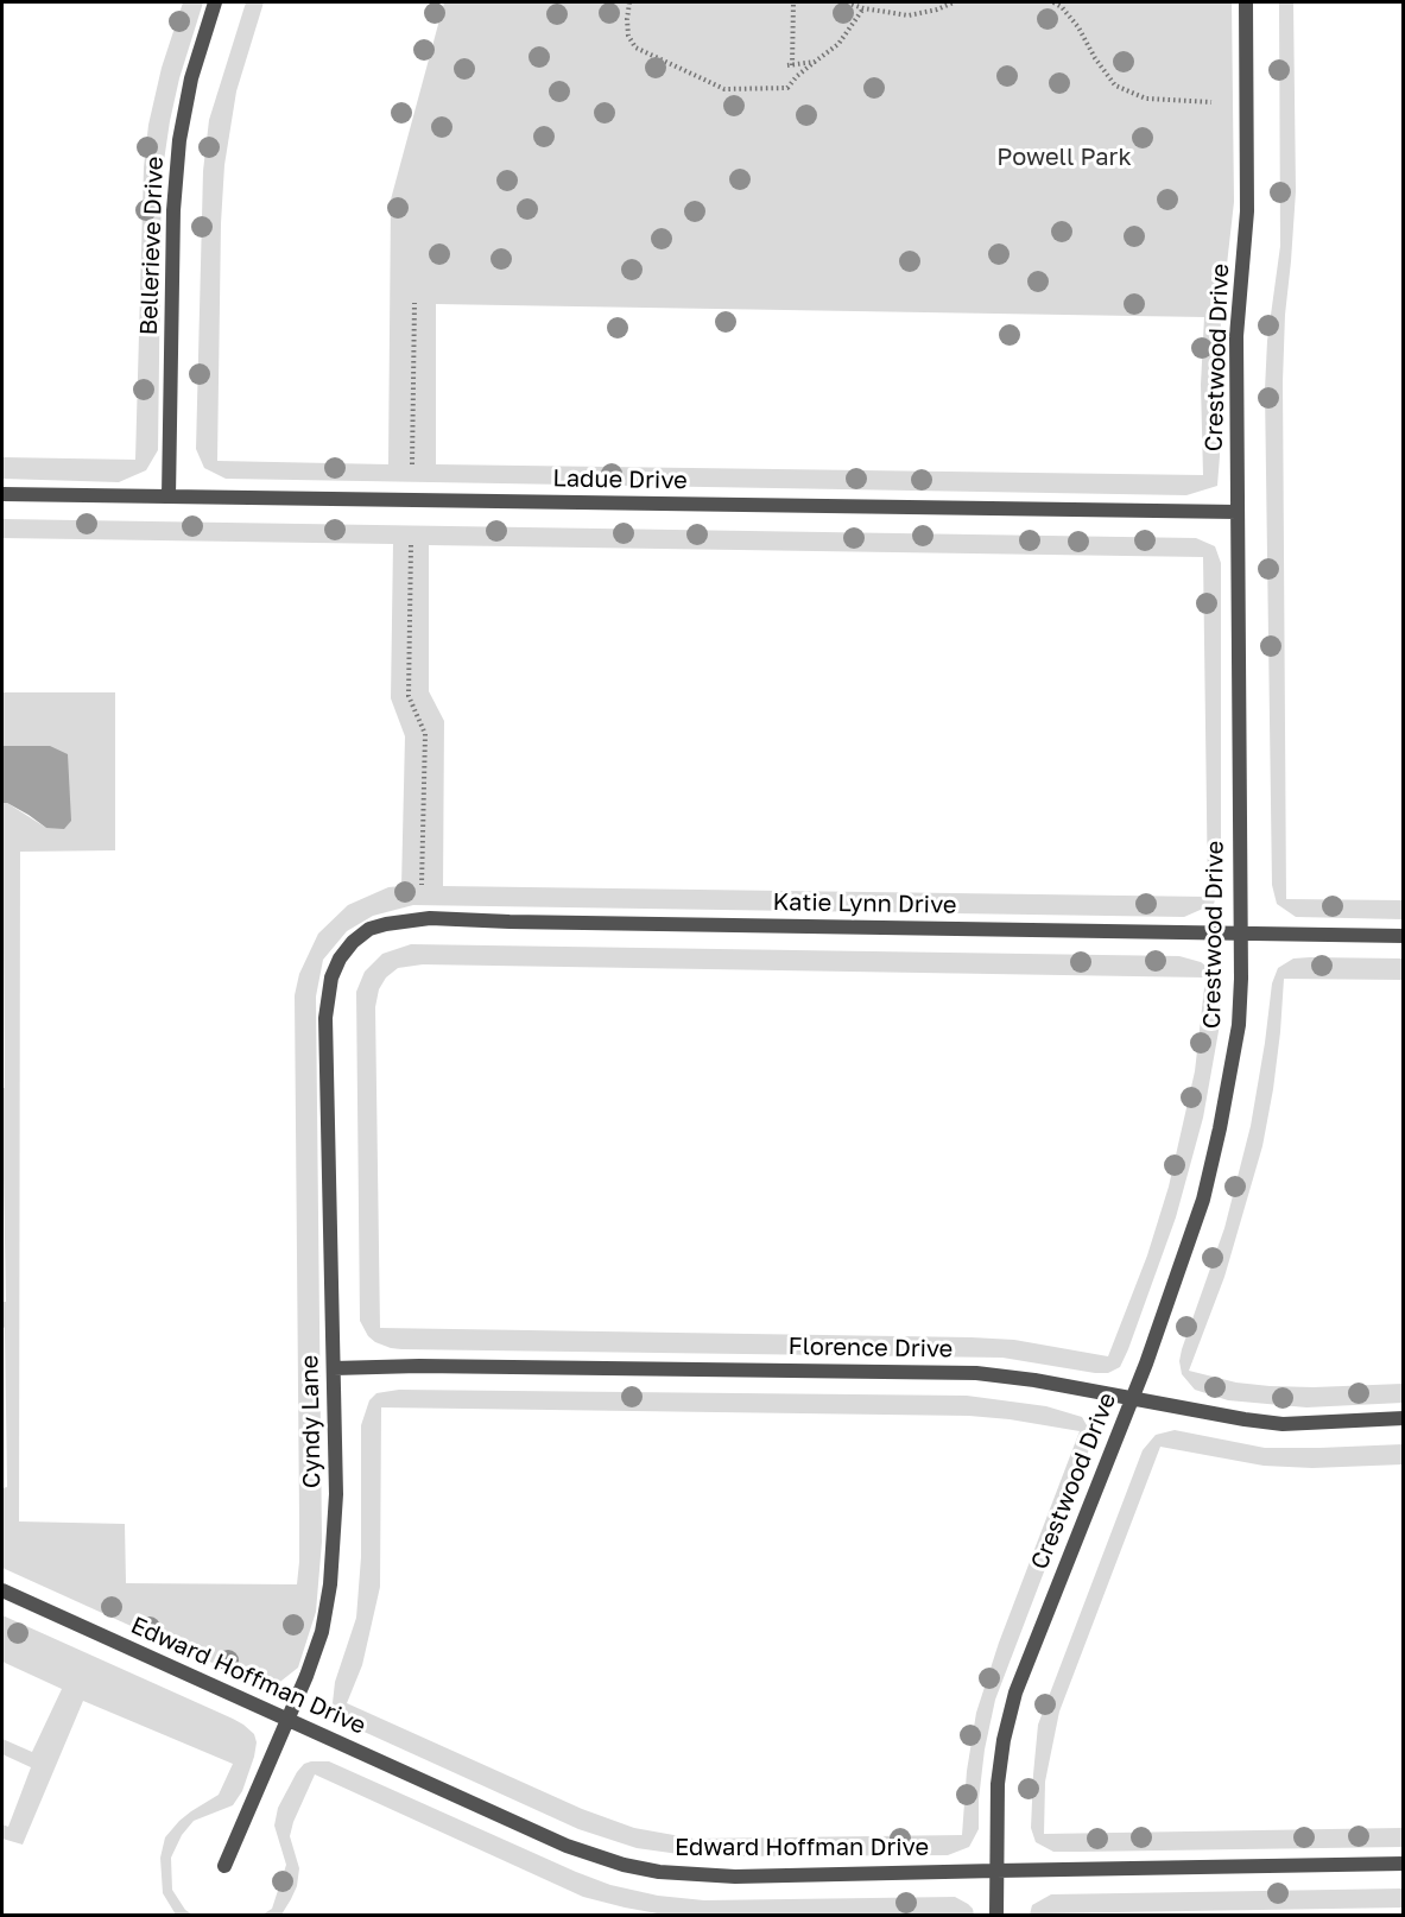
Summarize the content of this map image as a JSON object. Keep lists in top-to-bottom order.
{
  "streets": {
    "street": [
      "Bellerieve Drive",
      "Crestwood Drive",
      "Ladue Drive",
      "Katie Lynn Drive",
      "Florence Drive",
      "Cyndy Lane",
      "Edward Hoffman Drive"
    ]
  },
  "crossings": [
    ["Bellerieve Drive", "Ladue Drive"],
    ["Crestwood Drive", "Ladue Drive"],
    ["Crestwood Drive", "Katie Lynn Drive"],
    ["Crestwood Drive", "Florence Drive"],
    ["Crestwood Drive", "Edward Hoffman Drive"],
    ["Katie Lynn Drive", "Cyndy Lane"],
    ["Florence Drive", "Cyndy Lane"],
    ["Cyndy Lane", "Edward Hoffman Drive"]
  ],
  "parks": ["Powell Park"]
}
